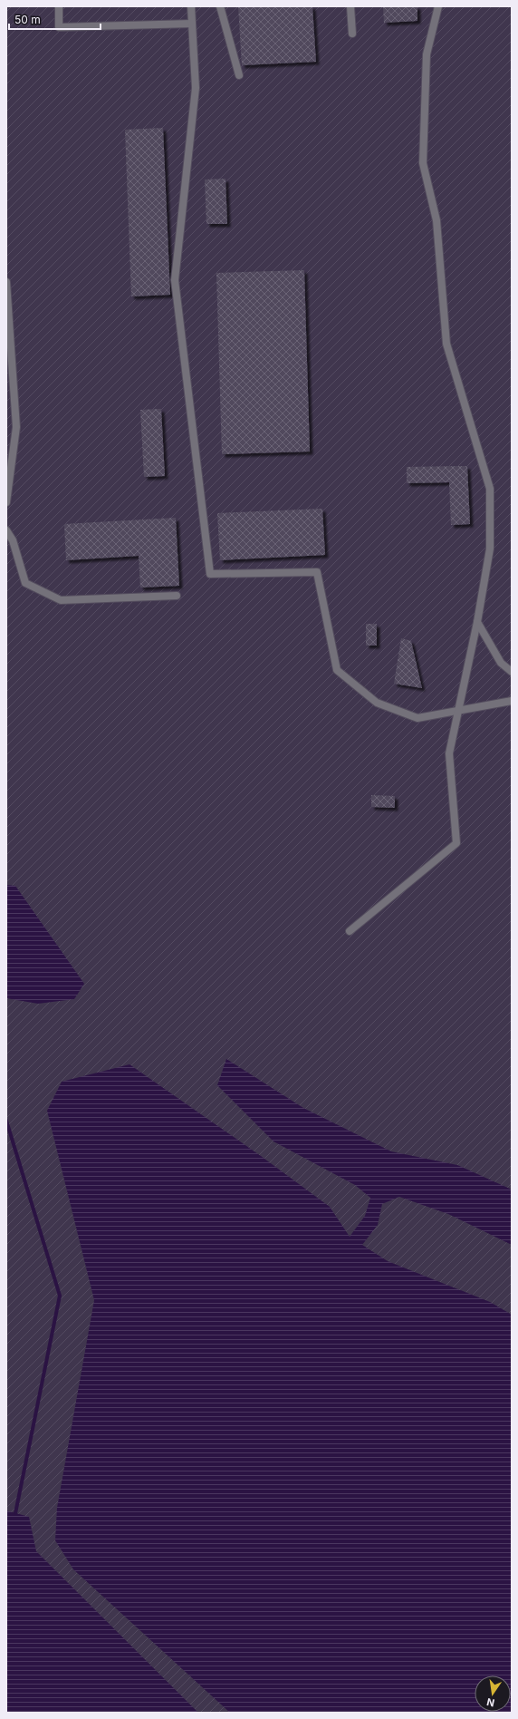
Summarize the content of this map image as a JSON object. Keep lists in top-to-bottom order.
{
  "scale_bar": "50 m",
  "north": "bottom"
}
